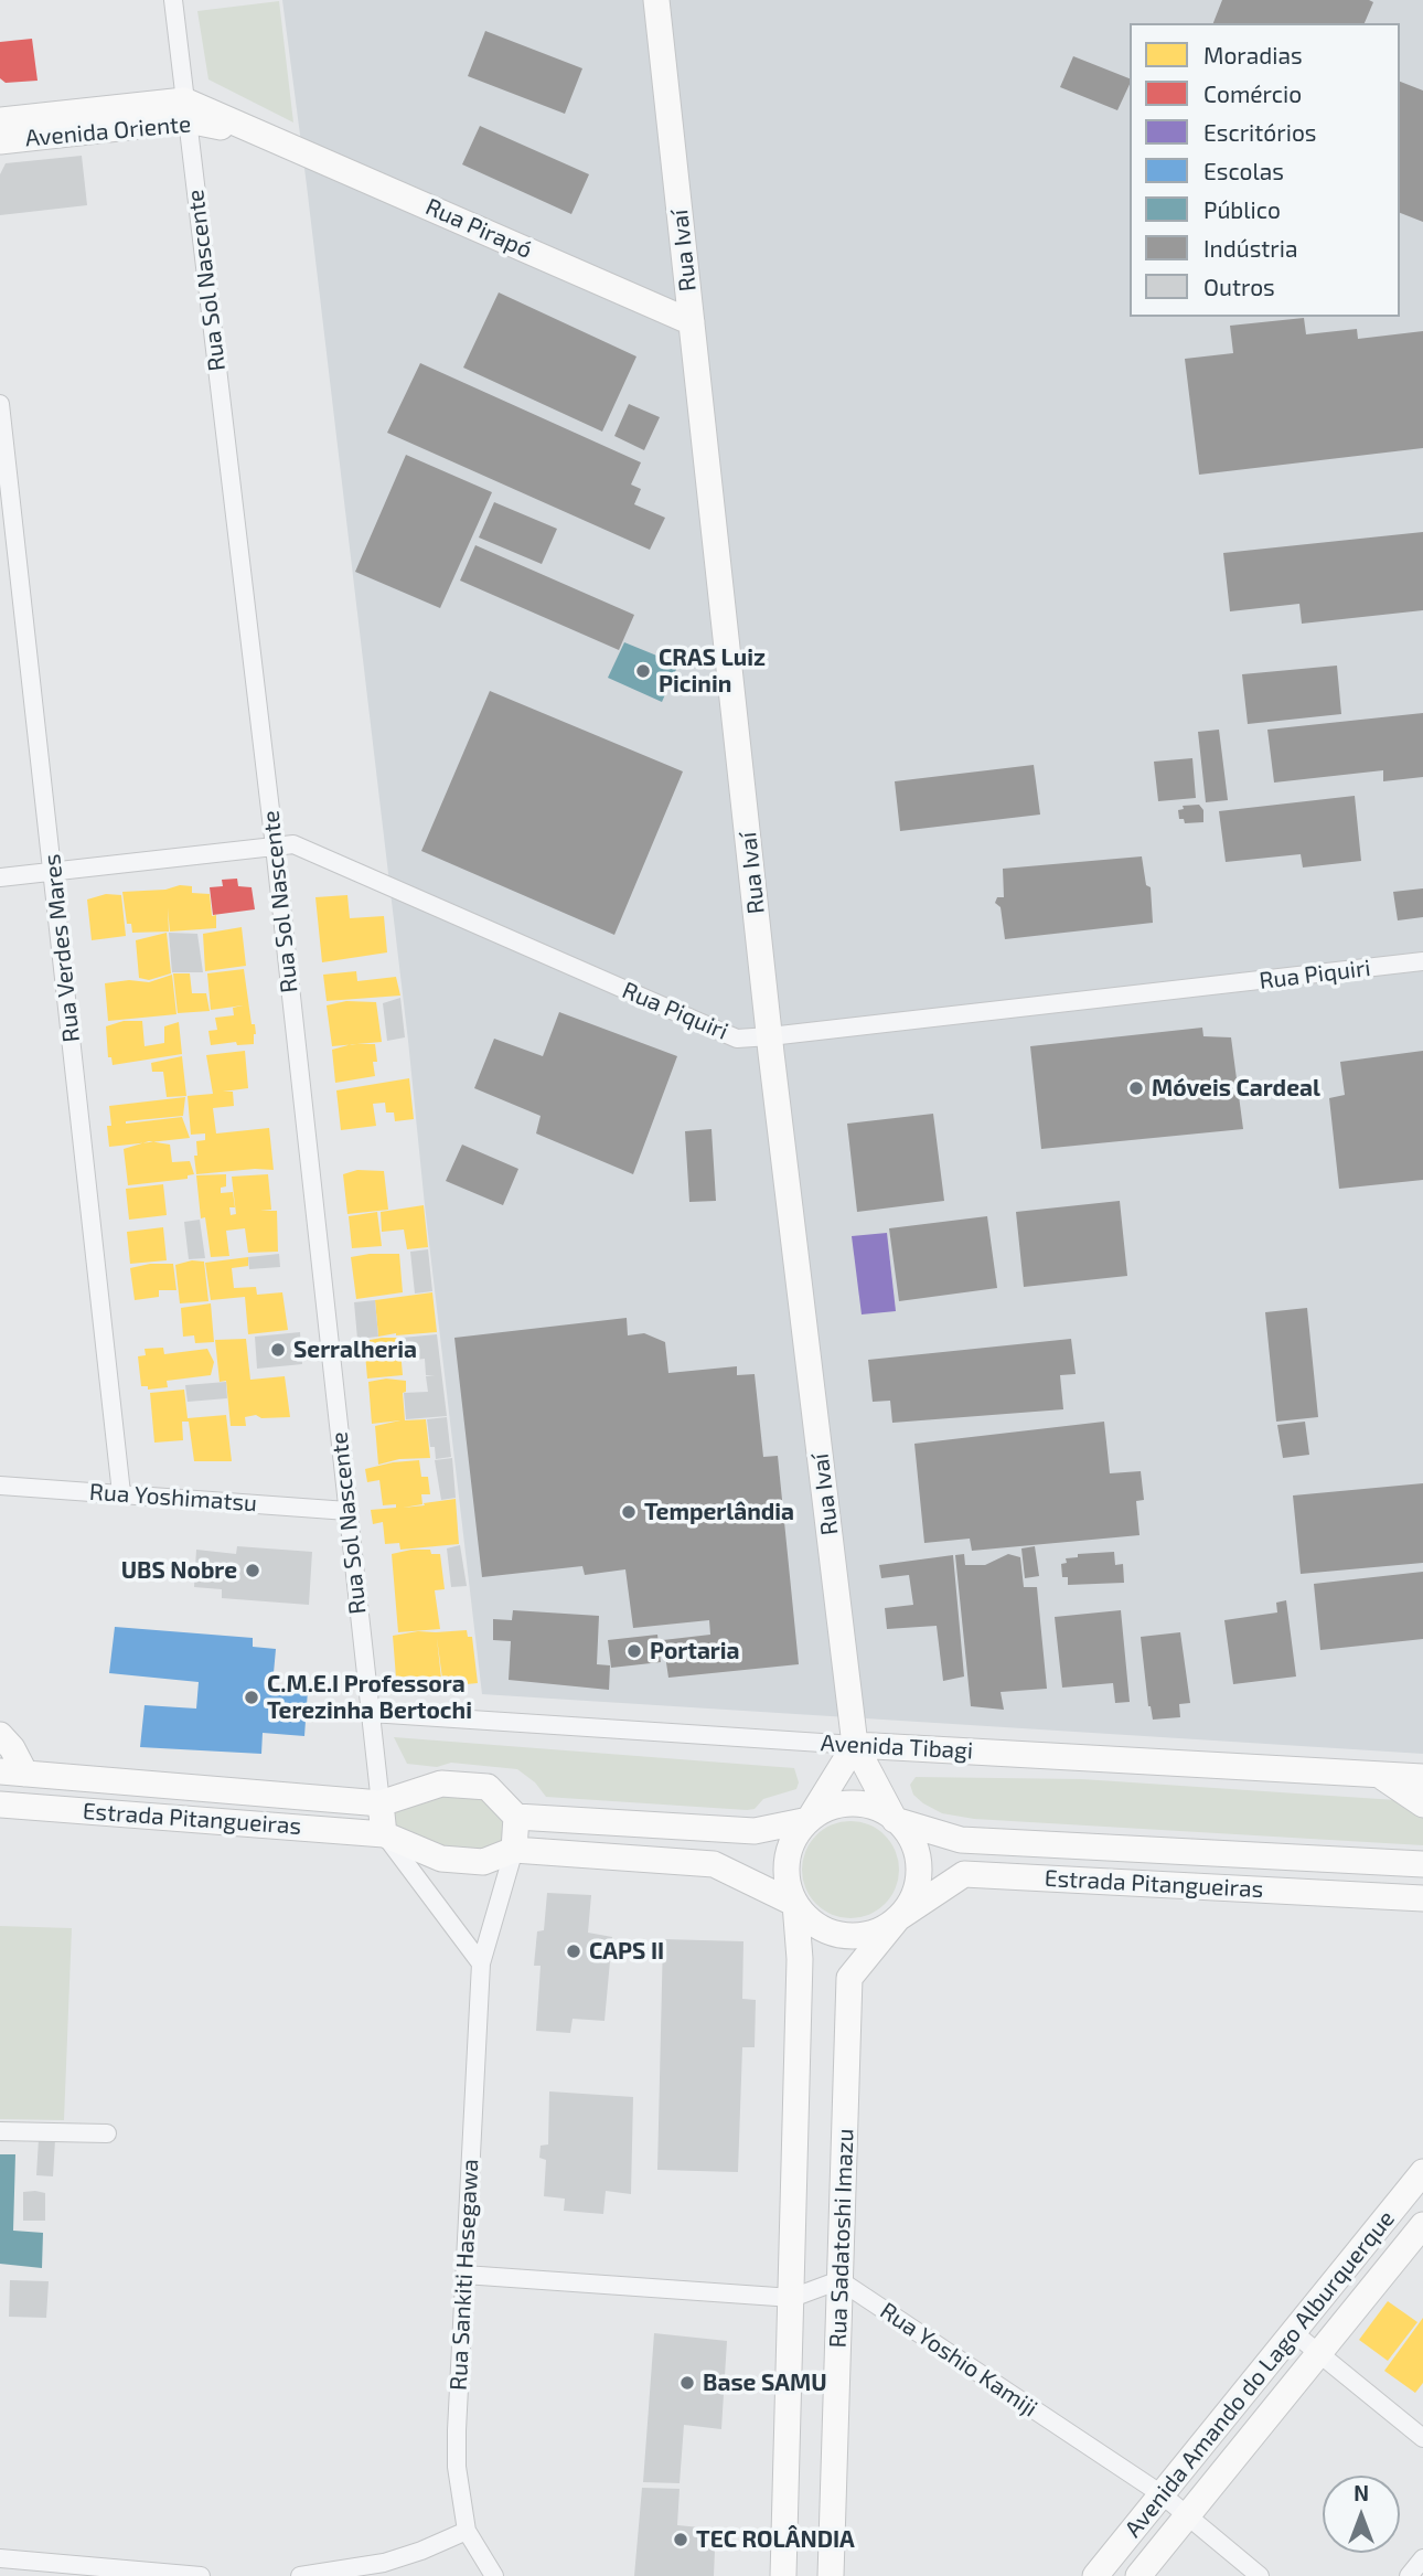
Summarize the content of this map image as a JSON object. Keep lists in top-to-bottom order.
{
  "streets": {
    "street": [
      "Avenida Oriente",
      "Rua Pirapó",
      "Rua Ivaí",
      "Rua Sol Nascente",
      "Rua Verdes Mares",
      "Rua Piquiri",
      "Rua Yoshimatsu",
      "Avenida Tibagi",
      "Estrada Pitangueiras",
      "Rua Sadatoshi Imazu",
      "Rua Sankiti Hasegawa",
      "Rua Yoshio Kamiji",
      "Avenida Amando do Lago Alburquerque"
    ]
  },
  "crossings": [
    ["Avenida Oriente", "Rua Pirapó"],
    ["Avenida Oriente", "Rua Sol Nascente"],
    ["Rua Pirapó", "Rua Ivaí"],
    ["Rua Ivaí", "Rua Piquiri"],
    ["Rua Ivaí", "Avenida Tibagi"],
    ["Rua Ivaí", "Estrada Pitangueiras"],
    ["Rua Ivaí", "Rua Sadatoshi Imazu"],
    ["Rua Sol Nascente", "Rua Piquiri"],
    ["Rua Sol Nascente", "Rua Yoshimatsu"],
    ["Rua Sol Nascente", "Avenida Tibagi"],
    ["Rua Sol Nascente", "Estrada Pitangueiras"],
    ["Rua Verdes Mares", "Rua Piquiri"],
    ["Rua Verdes Mares", "Rua Yoshimatsu"],
    ["Estrada Pitangueiras", "Rua Sadatoshi Imazu"],
    ["Estrada Pitangueiras", "Rua Sankiti Hasegawa"],
    ["Rua Sadatoshi Imazu", "Rua Yoshio Kamiji"],
    ["Rua Yoshio Kamiji", "Avenida Amando do Lago Alburquerque"]
  ],
  "places": [
    "CRAS Luiz Picinin",
    "Móveis Cardeal",
    "Serralheria",
    "Temperlândia",
    "UBS Nobre",
    "Portaria",
    "C.M.E.I Professora Terezinha Bertochi",
    "CAPS II",
    "Base SAMU",
    "TEC ROLÂNDIA"
  ],
  "legend": [
    "Moradias",
    "Comércio",
    "Escritórios",
    "Escolas",
    "Público",
    "Indústria",
    "Outros"
  ],
  "north": "top"
}
